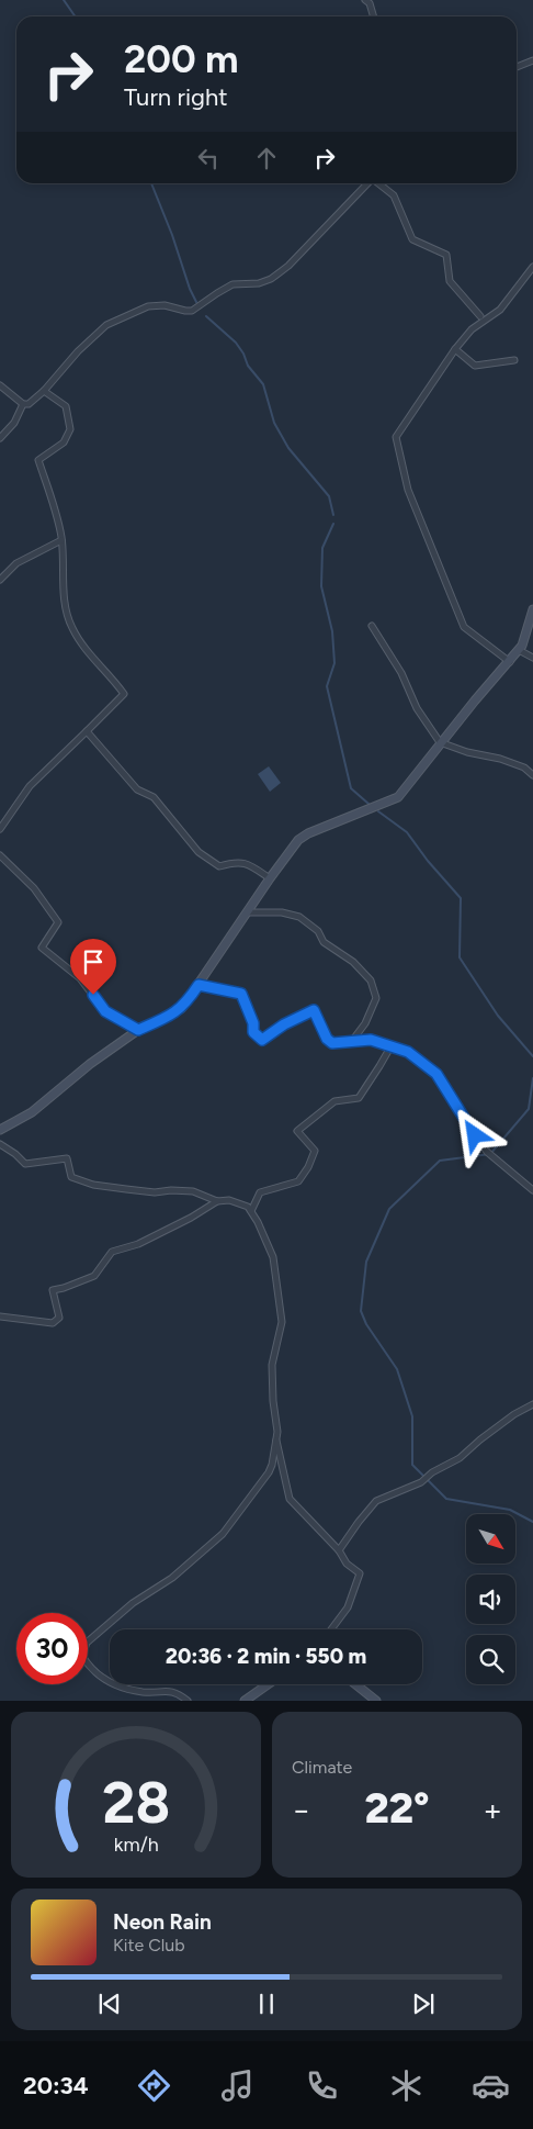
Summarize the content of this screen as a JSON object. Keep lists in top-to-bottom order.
{
  "north": "bottom right",
  "page": {
    "turn": ["200 m", "Turn right"],
    "limit": "30",
    "trip": "20:36 · 2 min · 550 m",
    "tile": "Climate",
    "heat": ["−", "22°", "+"],
    "song": ["Neon Rain", "Kite Club"],
    "tabs": "20:34",
    "gauge": ["28", "km/h"]
  }
}
